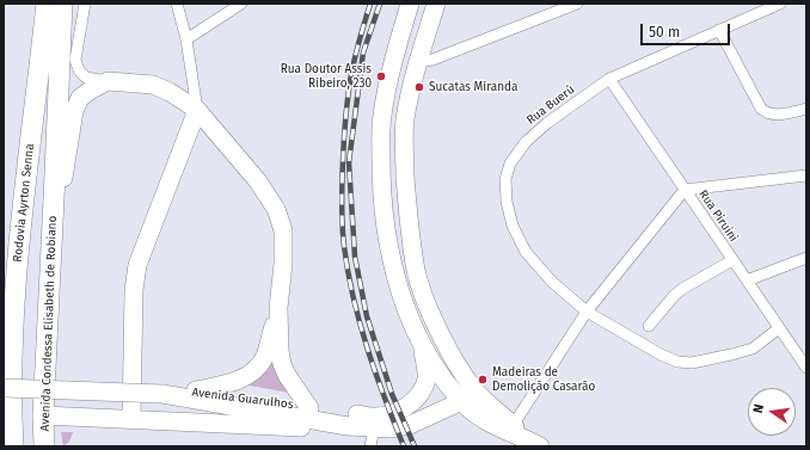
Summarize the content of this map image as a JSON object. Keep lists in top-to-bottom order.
{
  "streets": {
    "highway": ["Rodovia Ayrton Senna", "Avenida Condessa Elisabeth de Robiano"],
    "main road": ["Avenida Guarulhos"],
    "street": ["Rua Buerú", "Rua Piruini"]
  },
  "crossings": [
    ["Rua Buerú", "Rua Piruini"],
    ["Avenida Condessa Elisabeth de Robiano", "Avenida Guarulhos"]
  ],
  "places": ["Rua Doutor Assis Ribeiro, 230", "Sucatas Miranda", "Madeiras de Demolição Casarão"],
  "scale_bar": "50 m",
  "north": "left"
}
